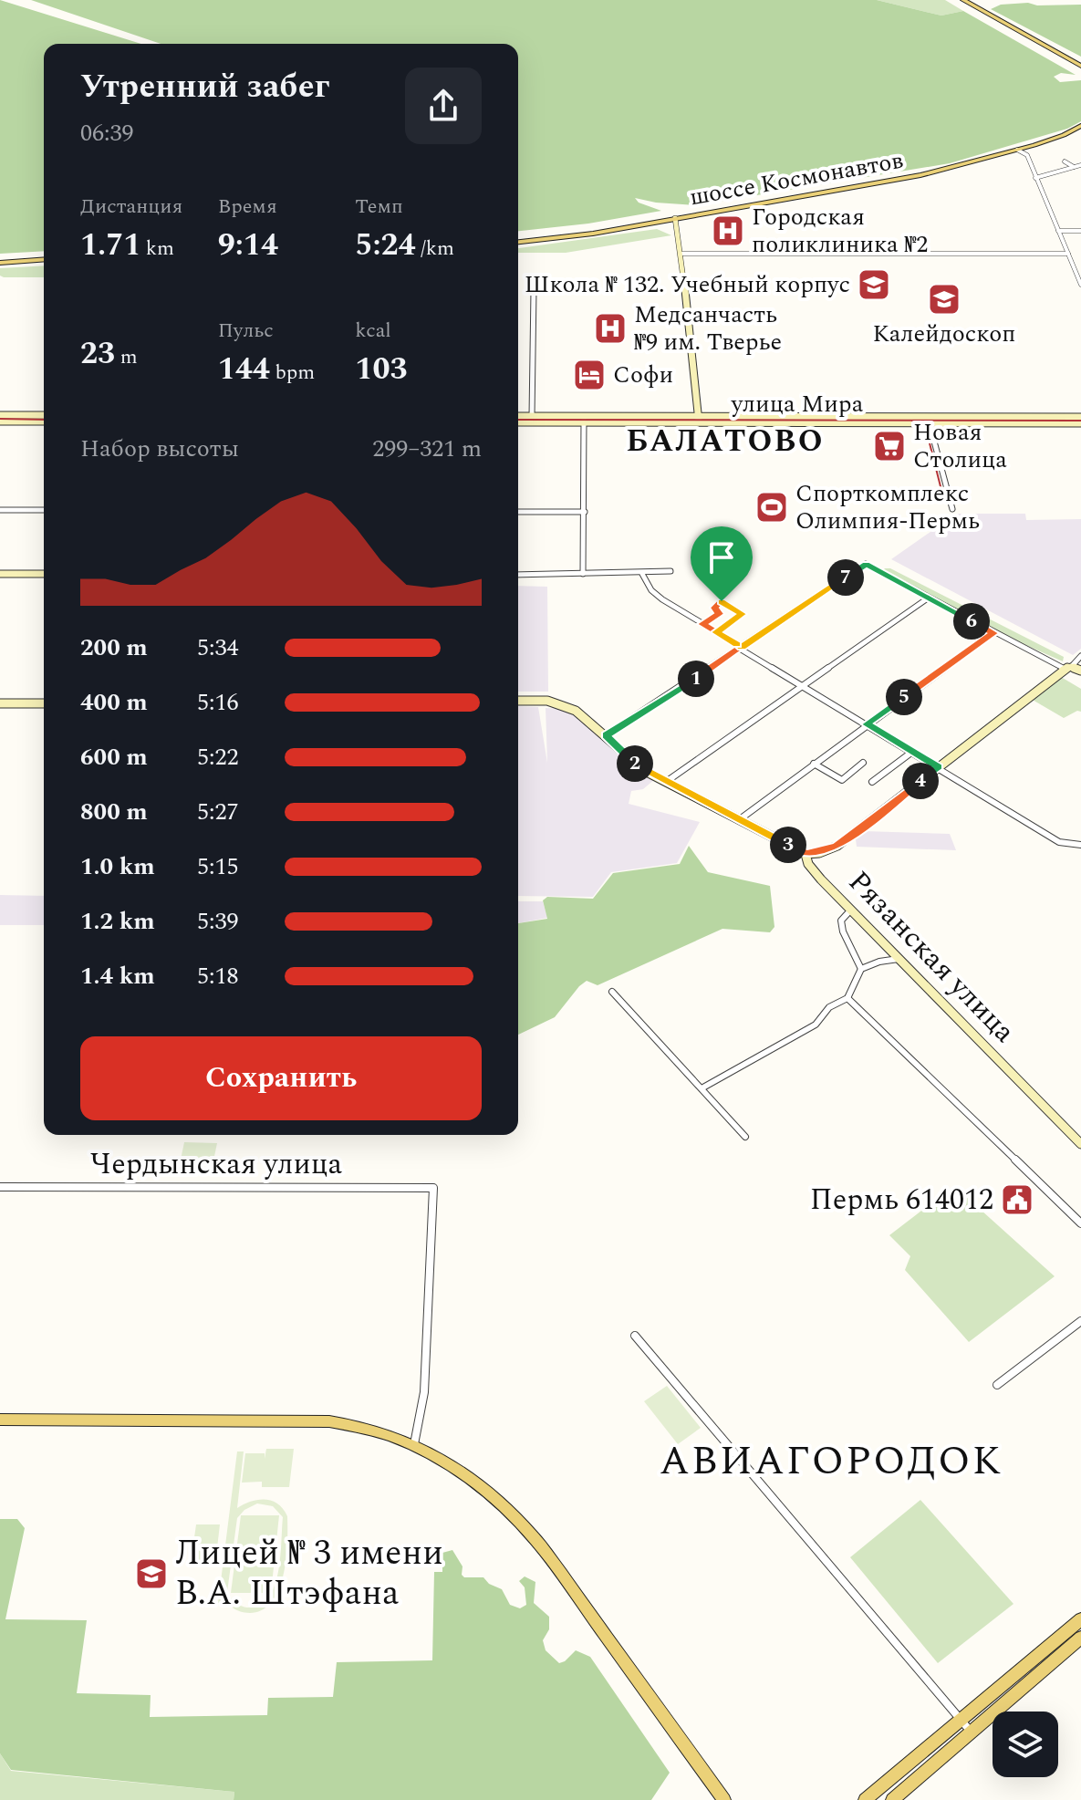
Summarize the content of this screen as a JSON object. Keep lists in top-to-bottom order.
{
  "streets": {
    "main road": ["шоссе Космонавтов", "улица Мира", "Рязанская улица"],
    "street": ["Чердынская улица"]
  },
  "districts": ["БАЛАТОВО", "АВИАГОРОДОК"],
  "places": {
    "hospital": ["Городская поликлиника №2", "Медсанчасть №9 им. Тверье"],
    "school or university": ["Школа № 132. Учебный корпус", "Калейдоскоп", "Лицей № 3 имени В.А. Штэфана"],
    "hotel": ["Софи"],
    "supermarket": ["Новая Столица"],
    "sports": ["Спорткомплекс Олимпия-Пермь"],
    "public building": ["Пермь 614012"]
  },
  "page": {
    "heading": ["Утренний забег", "06:39"],
    "stats": [
      ["Дистанция", "1.71 km"],
      ["Время", "9:14"],
      ["Темп", "5:24 /km"],
      ["23 m"],
      ["Пульс", "144 bpm"],
      ["kcal", "103"]
    ],
    "chart": ["Набор высоты", "299–321 m"],
    "pins": [
      "7",
      "6",
      "1",
      "5",
      "2",
      "4",
      "3"
    ],
    "list": [
      {
        "name": "200 m",
        "note": "5:34"
      },
      {
        "name": "400 m",
        "note": "5:16"
      },
      {
        "name": "600 m",
        "note": "5:22"
      },
      {
        "name": "800 m",
        "note": "5:27"
      },
      {
        "name": "1.0 km",
        "note": "5:15"
      },
      {
        "name": "1.2 km",
        "note": "5:39"
      },
      {
        "name": "1.4 km",
        "note": "5:18"
      }
    ],
    "buttons": "Сохранить"
  }
}
